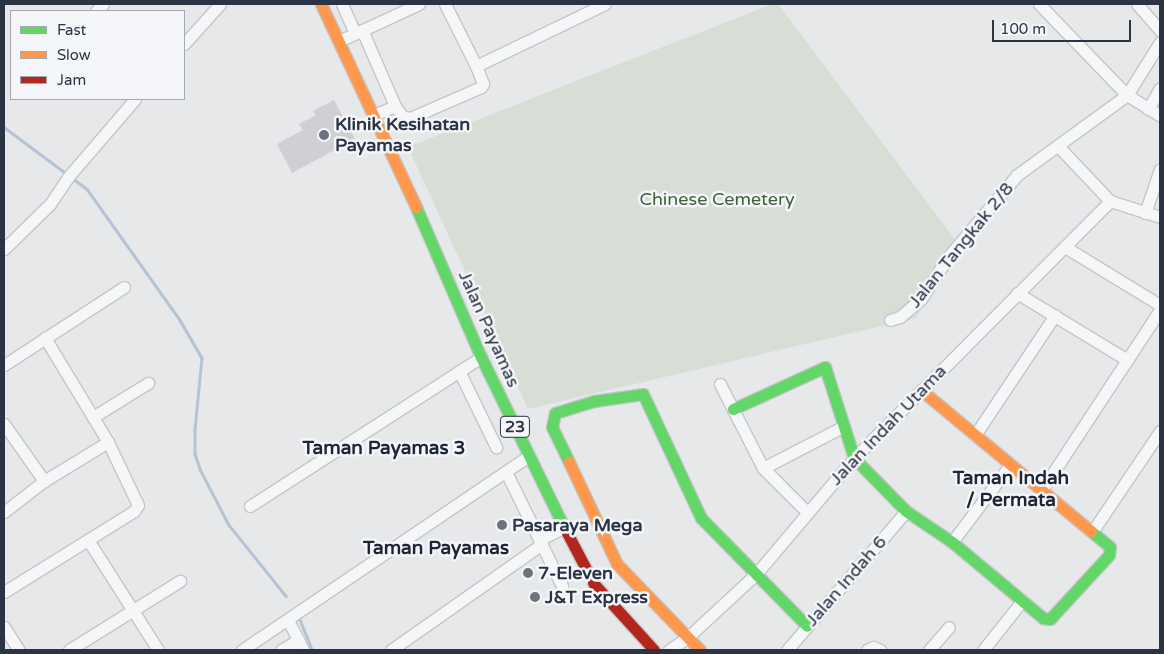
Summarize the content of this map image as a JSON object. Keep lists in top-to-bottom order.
{
  "streets": {
    "main road": ["Jalan Payamas", "23"],
    "street": ["Jalan Tangkak 2/8", "Jalan Indah Utama", "Jalan Indah 6"]
  },
  "districts": ["Taman Payamas 3", "Taman Indah / Permata", "Taman Payamas"],
  "parks": ["Chinese Cemetery"],
  "places": [
    "Klinik Kesihatan Payamas",
    "Pasaraya Mega",
    "7-Eleven",
    "J&T Express"
  ],
  "legend": ["Fast", "Slow", "Jam"],
  "scale_bar": "100 m"
}
